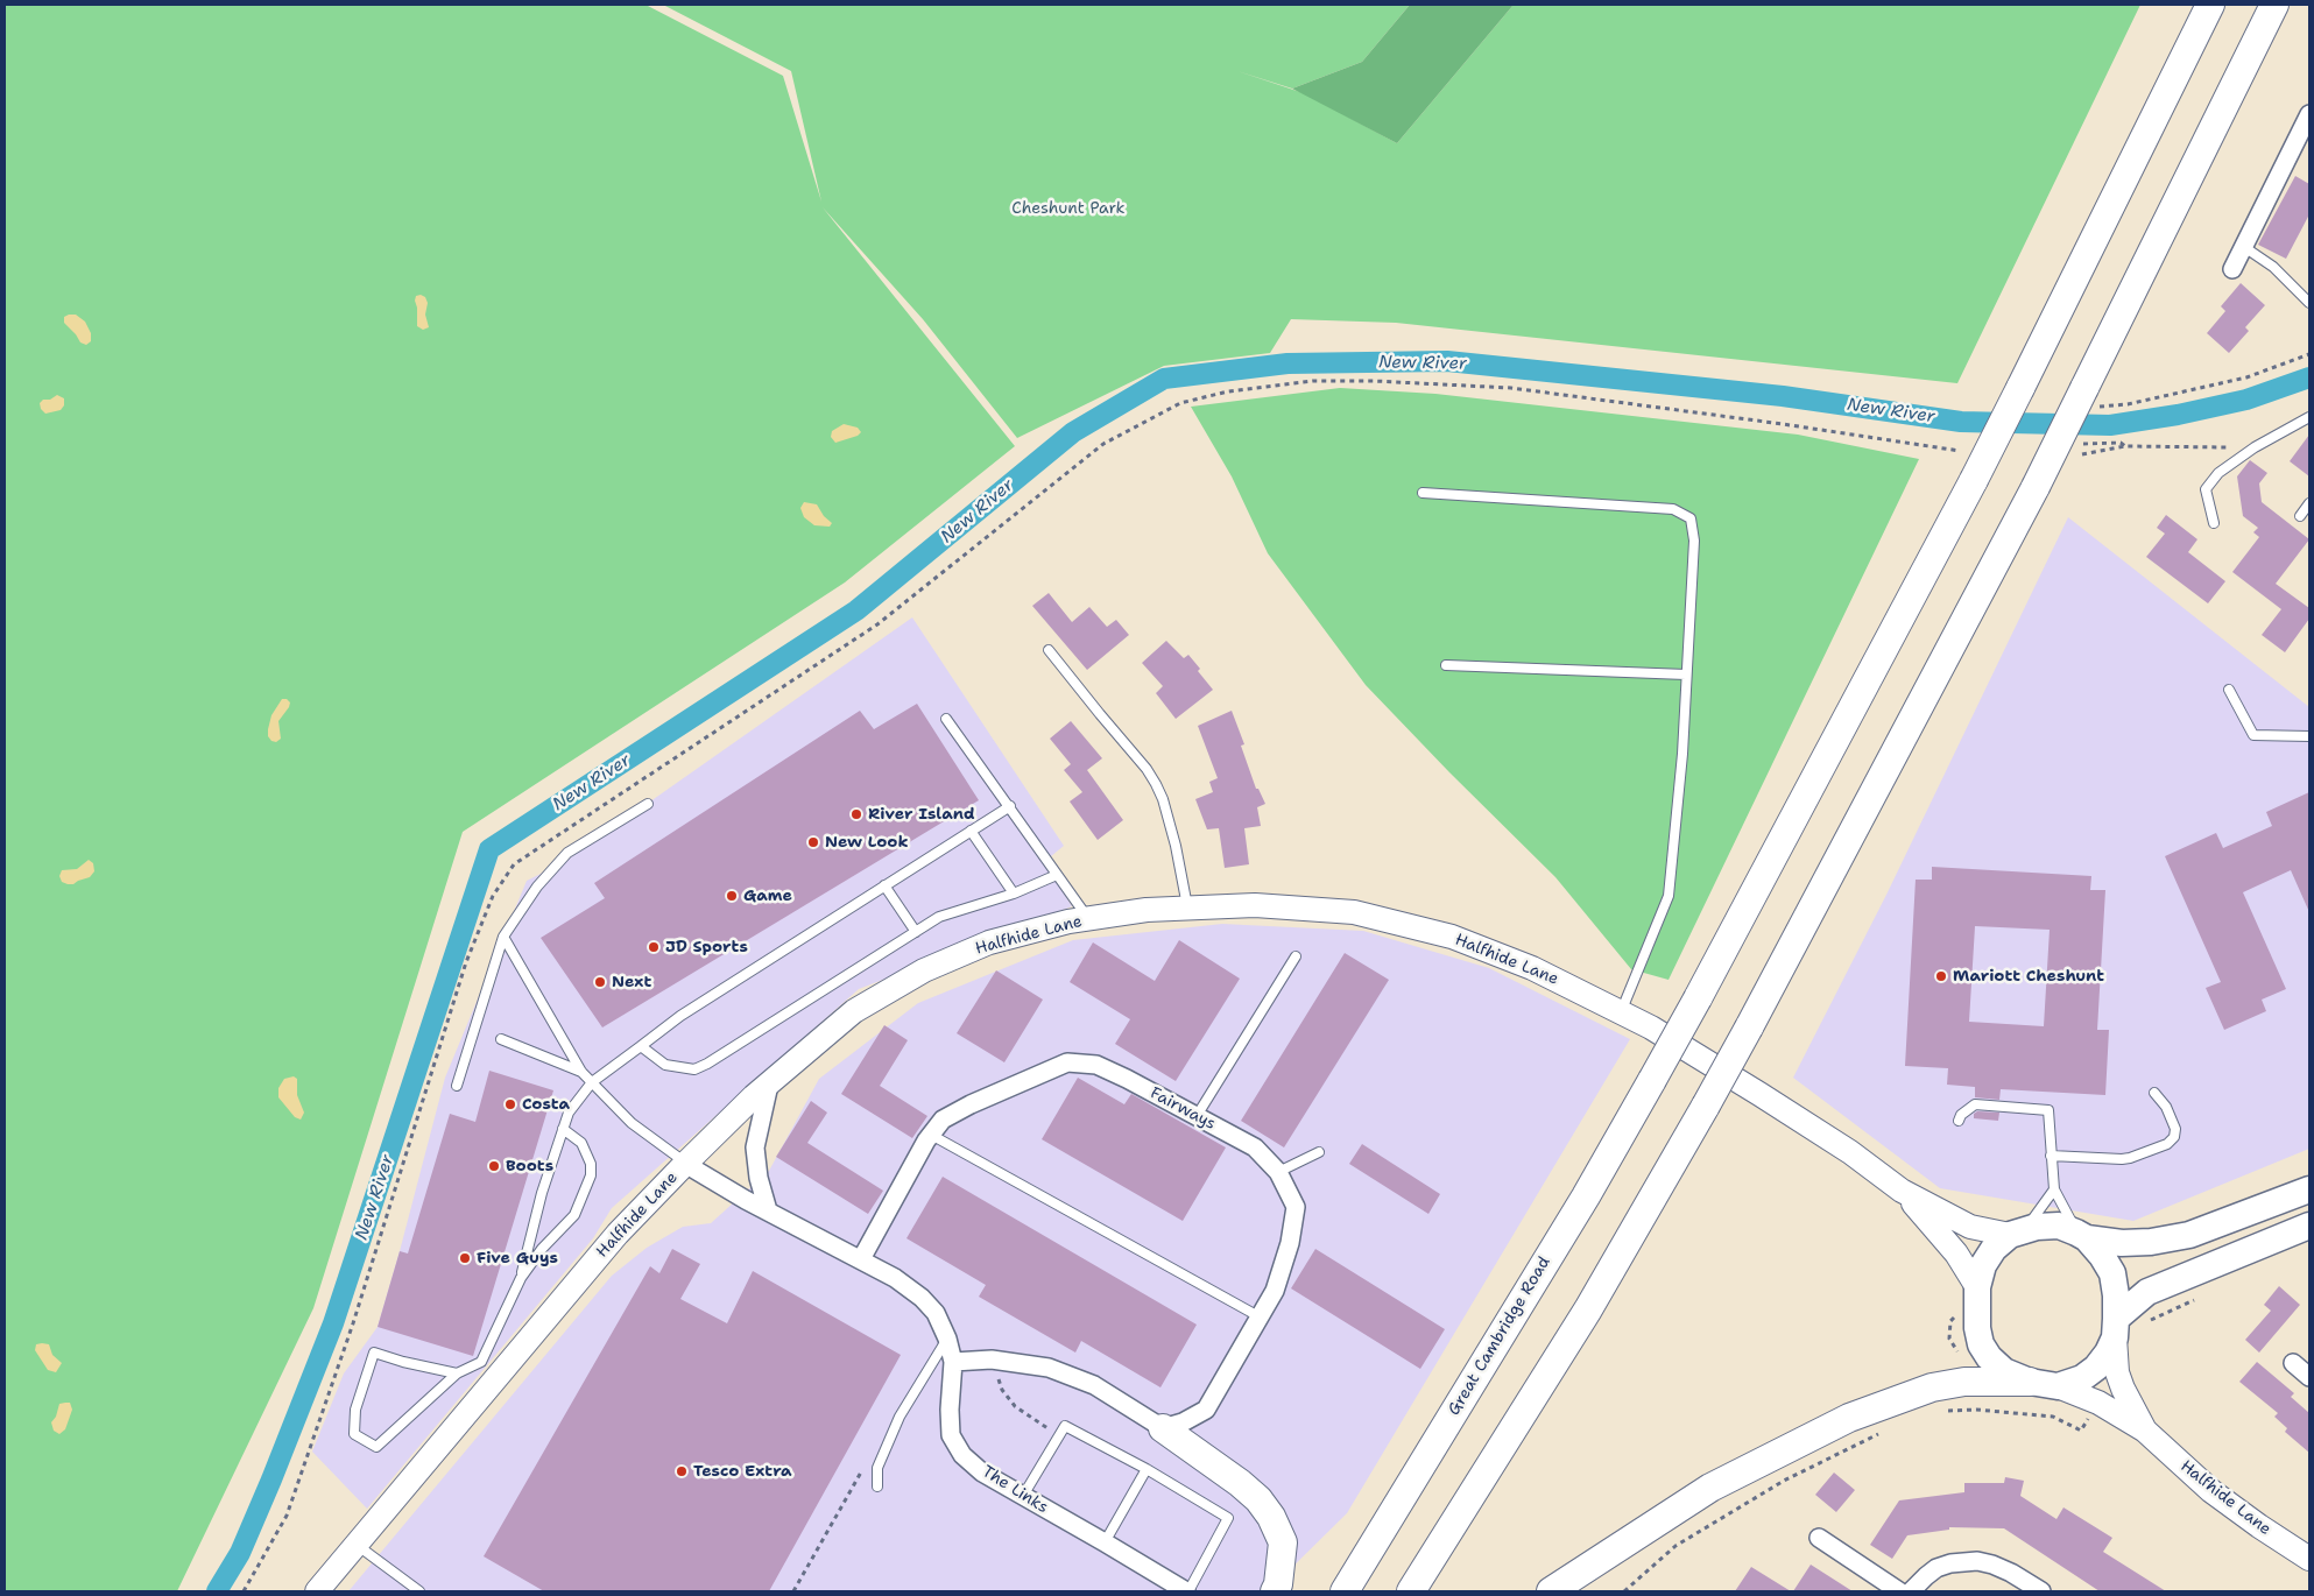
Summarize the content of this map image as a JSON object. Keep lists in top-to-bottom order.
{
  "streets": {
    "highway": ["Great Cambridge Road"],
    "main road": ["Halfhide Lane"],
    "street": ["Fairways", "The Links"]
  },
  "crossings": [
    ["Halfhide Lane", "The Links"],
    ["Fairways", "The Links"]
  ],
  "water": ["New River"],
  "parks": ["Cheshunt Park"],
  "places": [
    "River Island",
    "New Look",
    "Game",
    "JD Sports",
    "Mariott Cheshunt",
    "Next",
    "Costa",
    "Boots",
    "Five Guys",
    "Tesco Extra"
  ]
}
